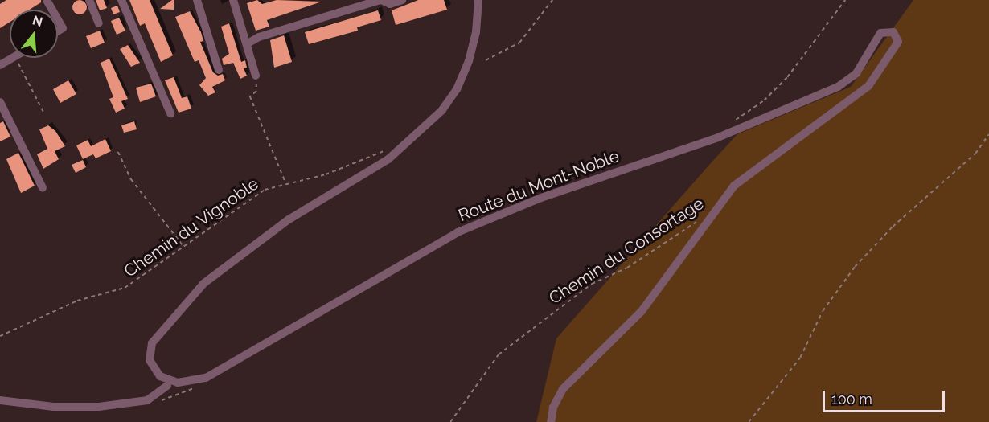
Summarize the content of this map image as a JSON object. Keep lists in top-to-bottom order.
{
  "streets": {
    "street": ["Route du Mont-Noble"],
    "path": ["Chemin du Vignoble", "Chemin du Consortage"]
  },
  "scale_bar": "100 m",
  "north": "top"
}
